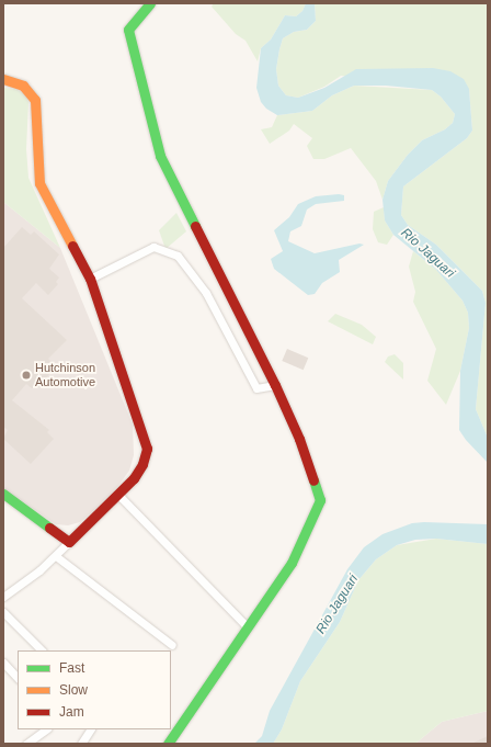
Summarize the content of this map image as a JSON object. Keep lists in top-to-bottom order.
{
  "water": ["Rio Jaguari"],
  "places": ["Hutchinson Automotive"],
  "legend": ["Fast", "Slow", "Jam"]
}
